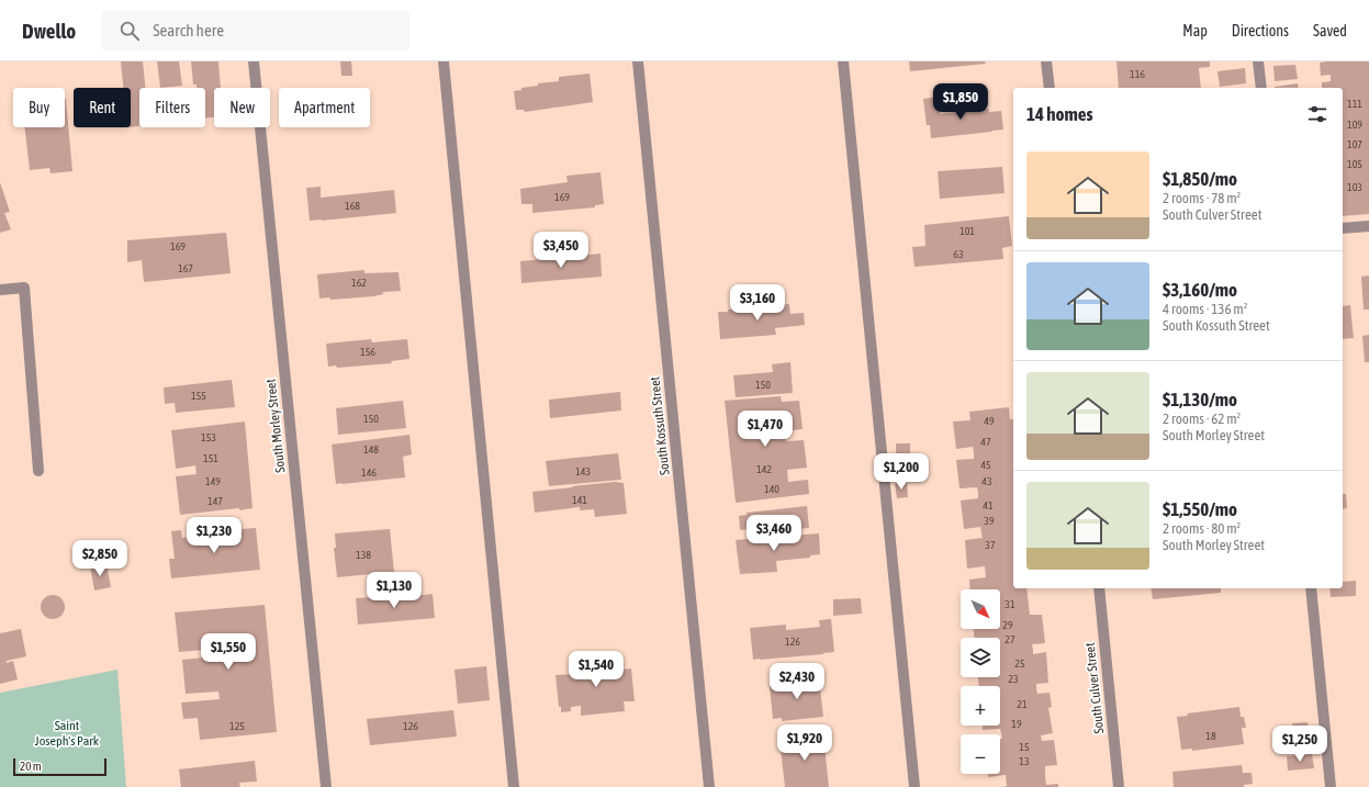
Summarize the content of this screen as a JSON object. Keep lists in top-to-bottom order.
{
  "streets": {
    "street": ["South Morley Street", "South Kossuth Street", "South Culver Street"]
  },
  "parks": ["Saint Joseph's Park"],
  "house_numbers": [
    "116",
    "111",
    "109",
    "107",
    "105",
    "103",
    "169",
    "168",
    "101",
    "169",
    "63",
    "167",
    "162",
    "156",
    "150",
    "155",
    "150",
    "49",
    "153",
    "47",
    "148",
    "151",
    "45",
    "142",
    "143",
    "146",
    "149",
    "43",
    "140",
    "141",
    "147",
    "41",
    "39",
    "37",
    "138",
    "31",
    "29",
    "27",
    "126",
    "25",
    "23",
    "21",
    "19",
    "125",
    "126",
    "18",
    "15",
    "13"
  ],
  "scale_bar": "20 m",
  "north": "bottom right",
  "page": {
    "header": "Dwello",
    "search": "Search here",
    "nav": ["Map", "Directions", "Saved"],
    "price": [
      "$1,850",
      "$3,450",
      "$3,160",
      "$1,470",
      "$1,200",
      "$3,460",
      "$1,230",
      "$2,850",
      "$1,130",
      "$1,550",
      "$1,540",
      "$2,430",
      "$1,920",
      "$1,250"
    ],
    "chip": [
      "Buy",
      "Rent",
      "Filters",
      "New",
      "Apartment"
    ],
    "heading": "14 homes",
    "list": [
      {
        "name": "$1,850/mo",
        "note": "2 rooms · 78 m² · South Culver Street"
      },
      {
        "name": "$3,160/mo",
        "note": "4 rooms · 136 m² · South Kossuth Street"
      },
      {
        "name": "$1,130/mo",
        "note": "2 rooms · 62 m² · South Morley Street"
      },
      {
        "name": "$1,550/mo",
        "note": "2 rooms · 80 m² · South Morley Street"
      }
    ],
    "map_buttons": ["+", "−"],
    "scale": "20 m"
  }
}
